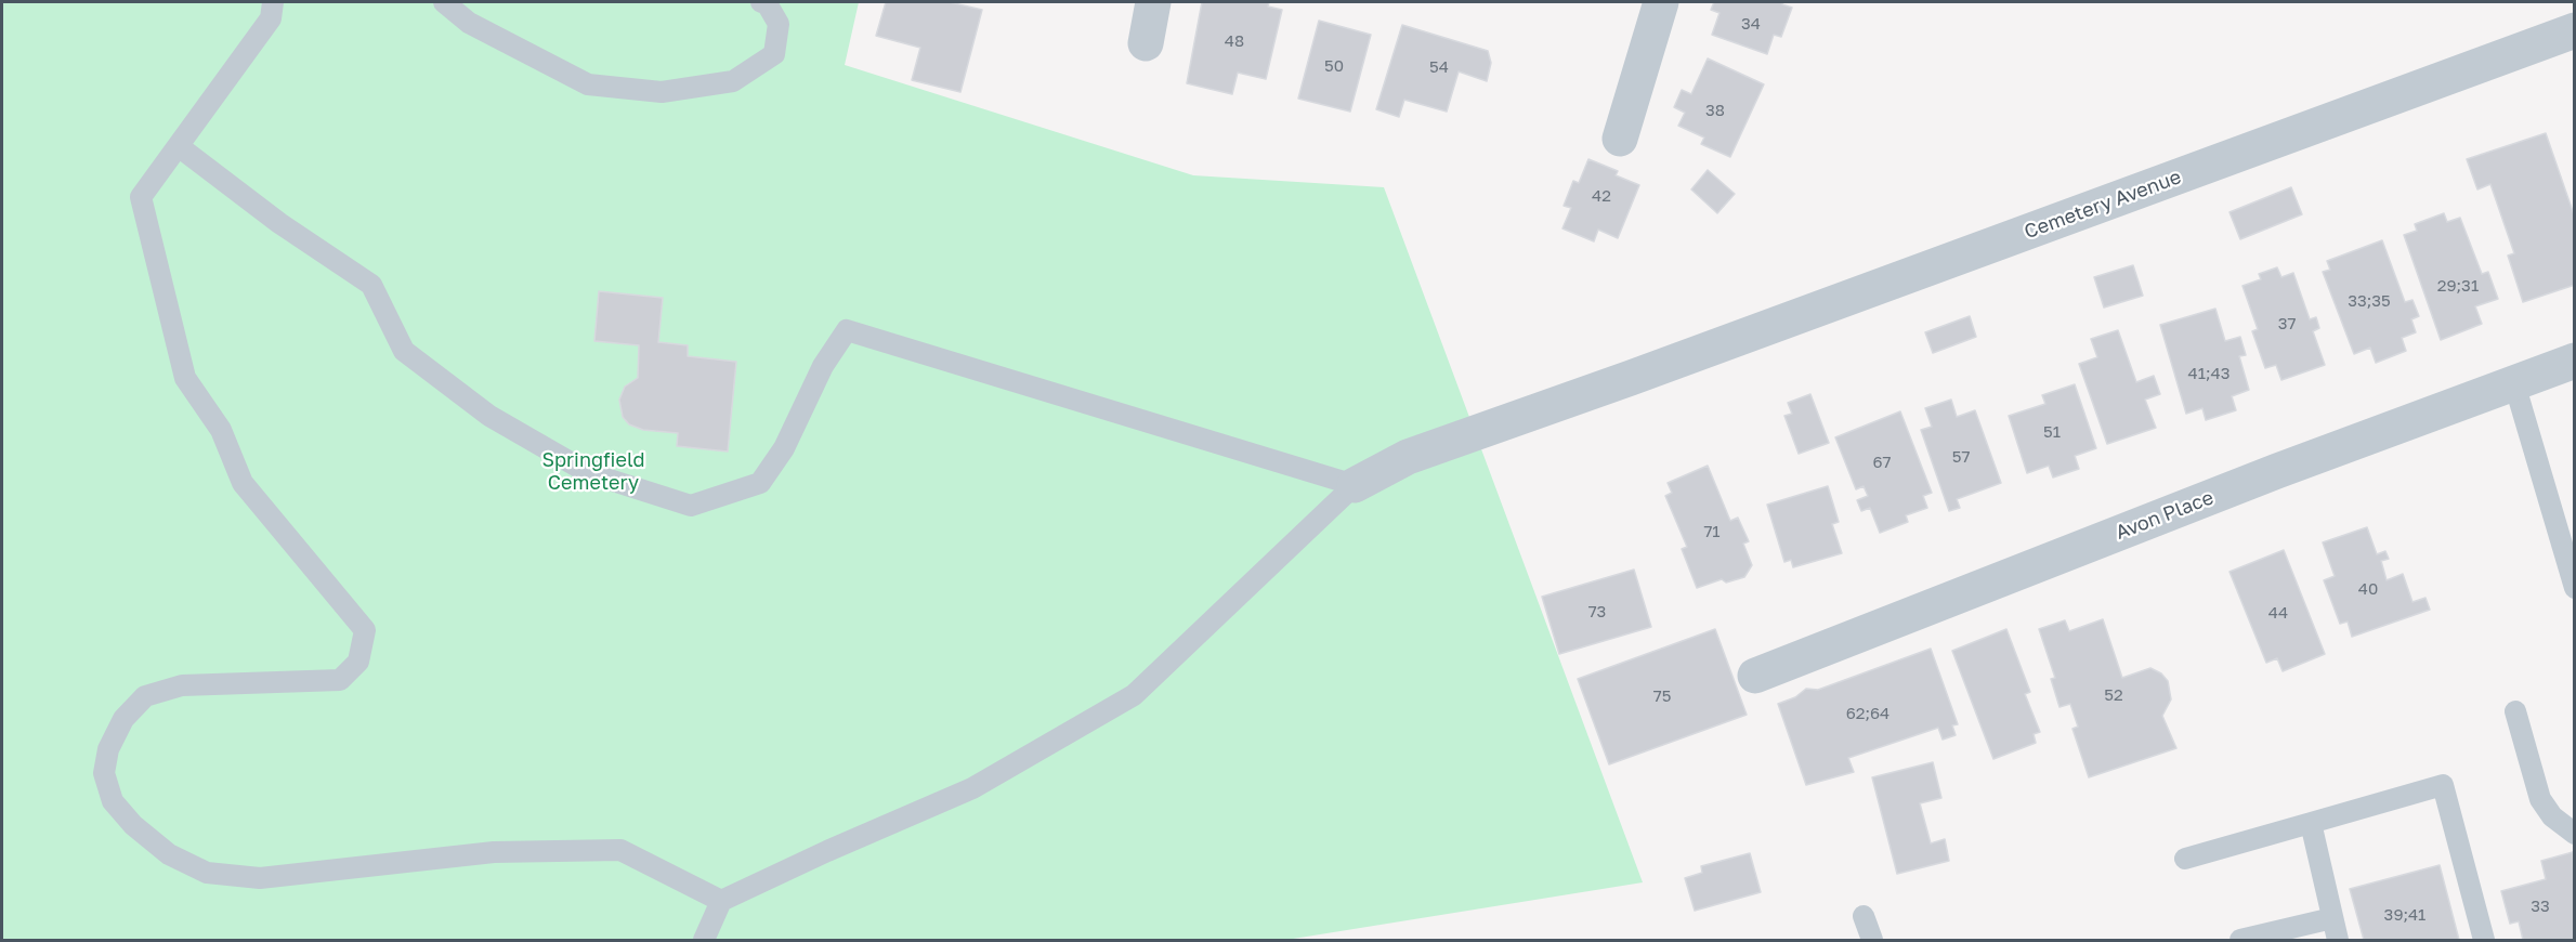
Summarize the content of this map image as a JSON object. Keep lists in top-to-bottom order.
{
  "streets": {
    "street": ["Cemetery Avenue", "Avon Place"]
  },
  "parks": ["Springfield Cemetery"],
  "house_numbers": [
    "34",
    "48",
    "50",
    "54",
    "38",
    "42",
    "29;31",
    "33;35",
    "37",
    "41;43",
    "51",
    "57",
    "67",
    "71",
    "40",
    "73",
    "44",
    "52",
    "75",
    "62;64",
    "33",
    "39;41"
  ]
}
